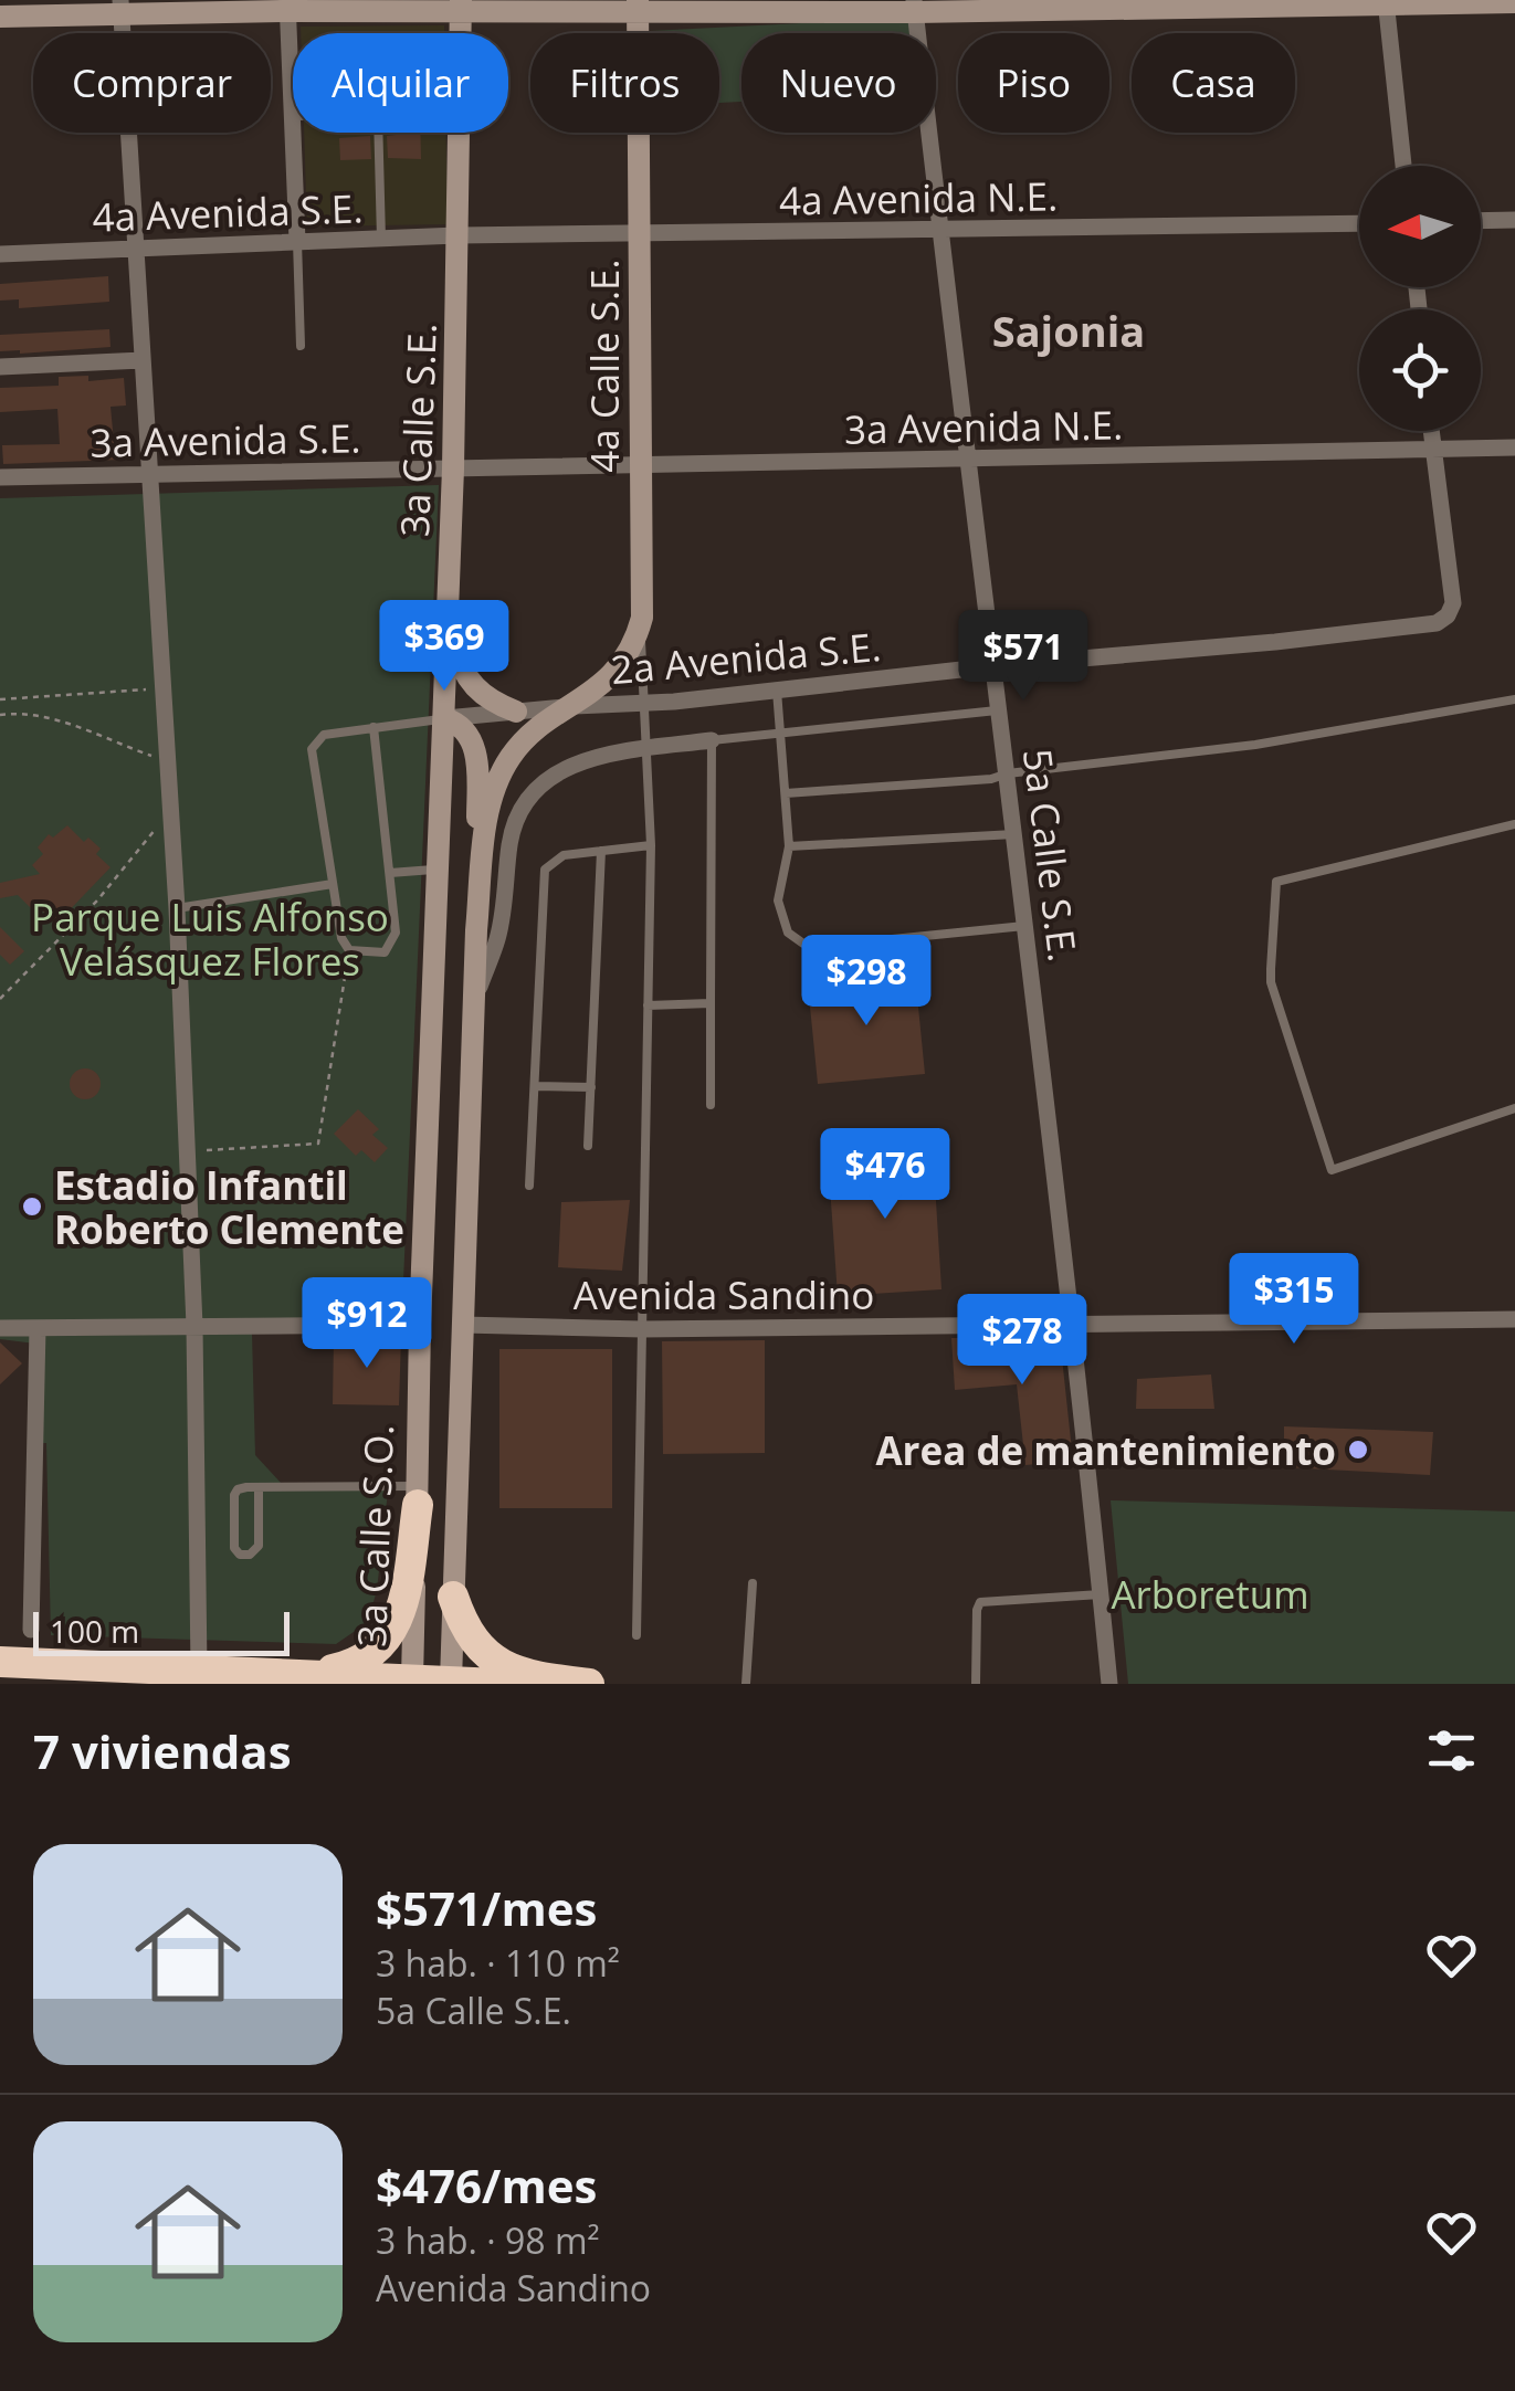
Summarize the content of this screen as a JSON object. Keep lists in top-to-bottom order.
{
  "streets": {
    "street": [
      "4a Avenida N.E.",
      "4a Avenida S.E.",
      "4a Calle S.E.",
      "3a Avenida N.E.",
      "3a Calle S.E.",
      "3a Avenida S.E.",
      "2a Avenida S.E.",
      "5a Calle S.E.",
      "Avenida Sandino",
      "3a Calle S.O."
    ]
  },
  "crossings": [
    ["4a Avenida N.E.", "4a Avenida S.E."],
    ["4a Avenida N.E.", "4a Calle S.E."],
    ["4a Avenida N.E.", "3a Calle S.E."],
    ["4a Avenida N.E.", "5a Calle S.E."],
    ["4a Avenida S.E.", "3a Calle S.E."],
    ["4a Calle S.E.", "3a Avenida N.E."],
    ["3a Avenida N.E.", "3a Calle S.E."],
    ["3a Avenida N.E.", "3a Avenida S.E."],
    ["3a Avenida N.E.", "2a Avenida S.E."],
    ["3a Avenida N.E.", "5a Calle S.E."],
    ["3a Calle S.E.", "3a Avenida S.E."],
    ["3a Calle S.E.", "2a Avenida S.E."],
    ["3a Calle S.E.", "3a Calle S.O."],
    ["2a Avenida S.E.", "5a Calle S.E."],
    ["5a Calle S.E.", "Avenida Sandino"],
    ["Avenida Sandino", "3a Calle S.O."]
  ],
  "districts": ["Sajonia"],
  "parks": ["Parque Luis Alfonso Velásquez Flores", "Arboretum"],
  "places": ["Estadio Infantil Roberto Clemente", "Area de mantenimiento"],
  "scale_bar": "100 m",
  "north": "left",
  "page": {
    "chip": [
      "Comprar",
      "Alquilar",
      "Filtros",
      "Nuevo",
      "Piso",
      "Casa"
    ],
    "price": [
      "$369",
      "$571",
      "$298",
      "$476",
      "$315",
      "$912",
      "$278"
    ],
    "scale": "100 m",
    "heading": "7 viviendas",
    "list": [
      {
        "name": "$571/mes",
        "note": "3 hab. · 110 m² · 5a Calle S.E."
      },
      {
        "name": "$476/mes",
        "note": "3 hab. · 98 m² · Avenida Sandino"
      }
    ]
  }
}
